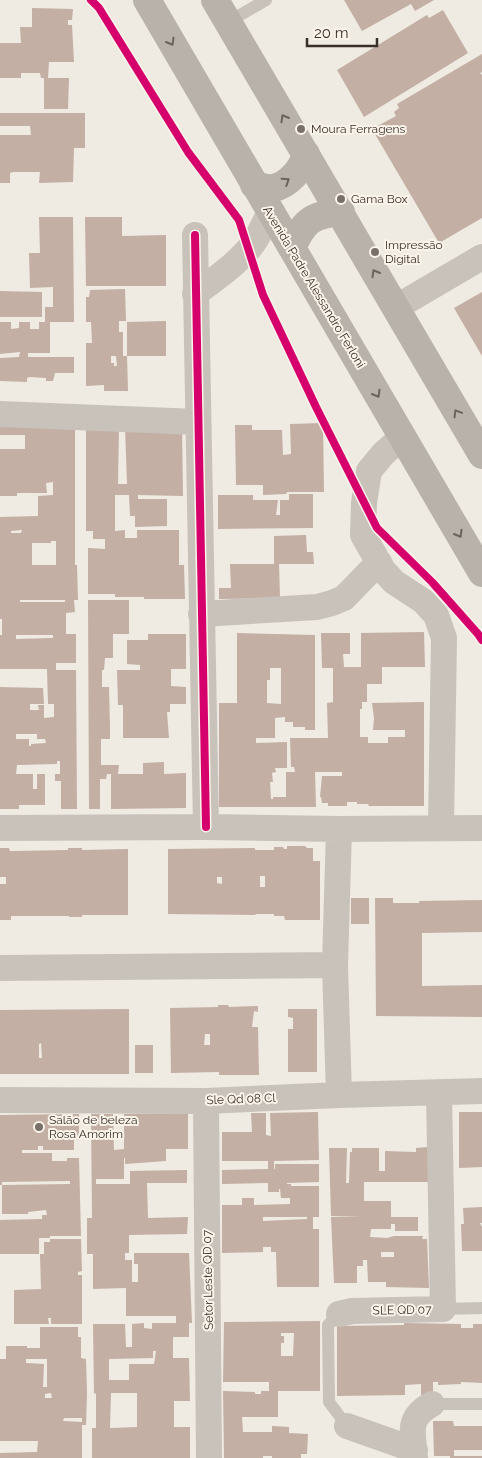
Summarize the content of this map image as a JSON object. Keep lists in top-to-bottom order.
{
  "streets": {
    "main road": ["Avenida Padre Alessandro Ferloni"],
    "street": ["Sle Qd 08 Cl", "Setor Leste QD 07", "SLE QD 07"]
  },
  "crossings": [
    ["Sle Qd 08 Cl", "Setor Leste QD 07"],
    ["Sle Qd 08 Cl", "SLE QD 07"]
  ],
  "places": [
    "Moura Ferragens",
    "Gama Box",
    "Impressão Digital",
    "Salão de beleza Rosa Amorim"
  ],
  "scale_bar": "20 m"
}
